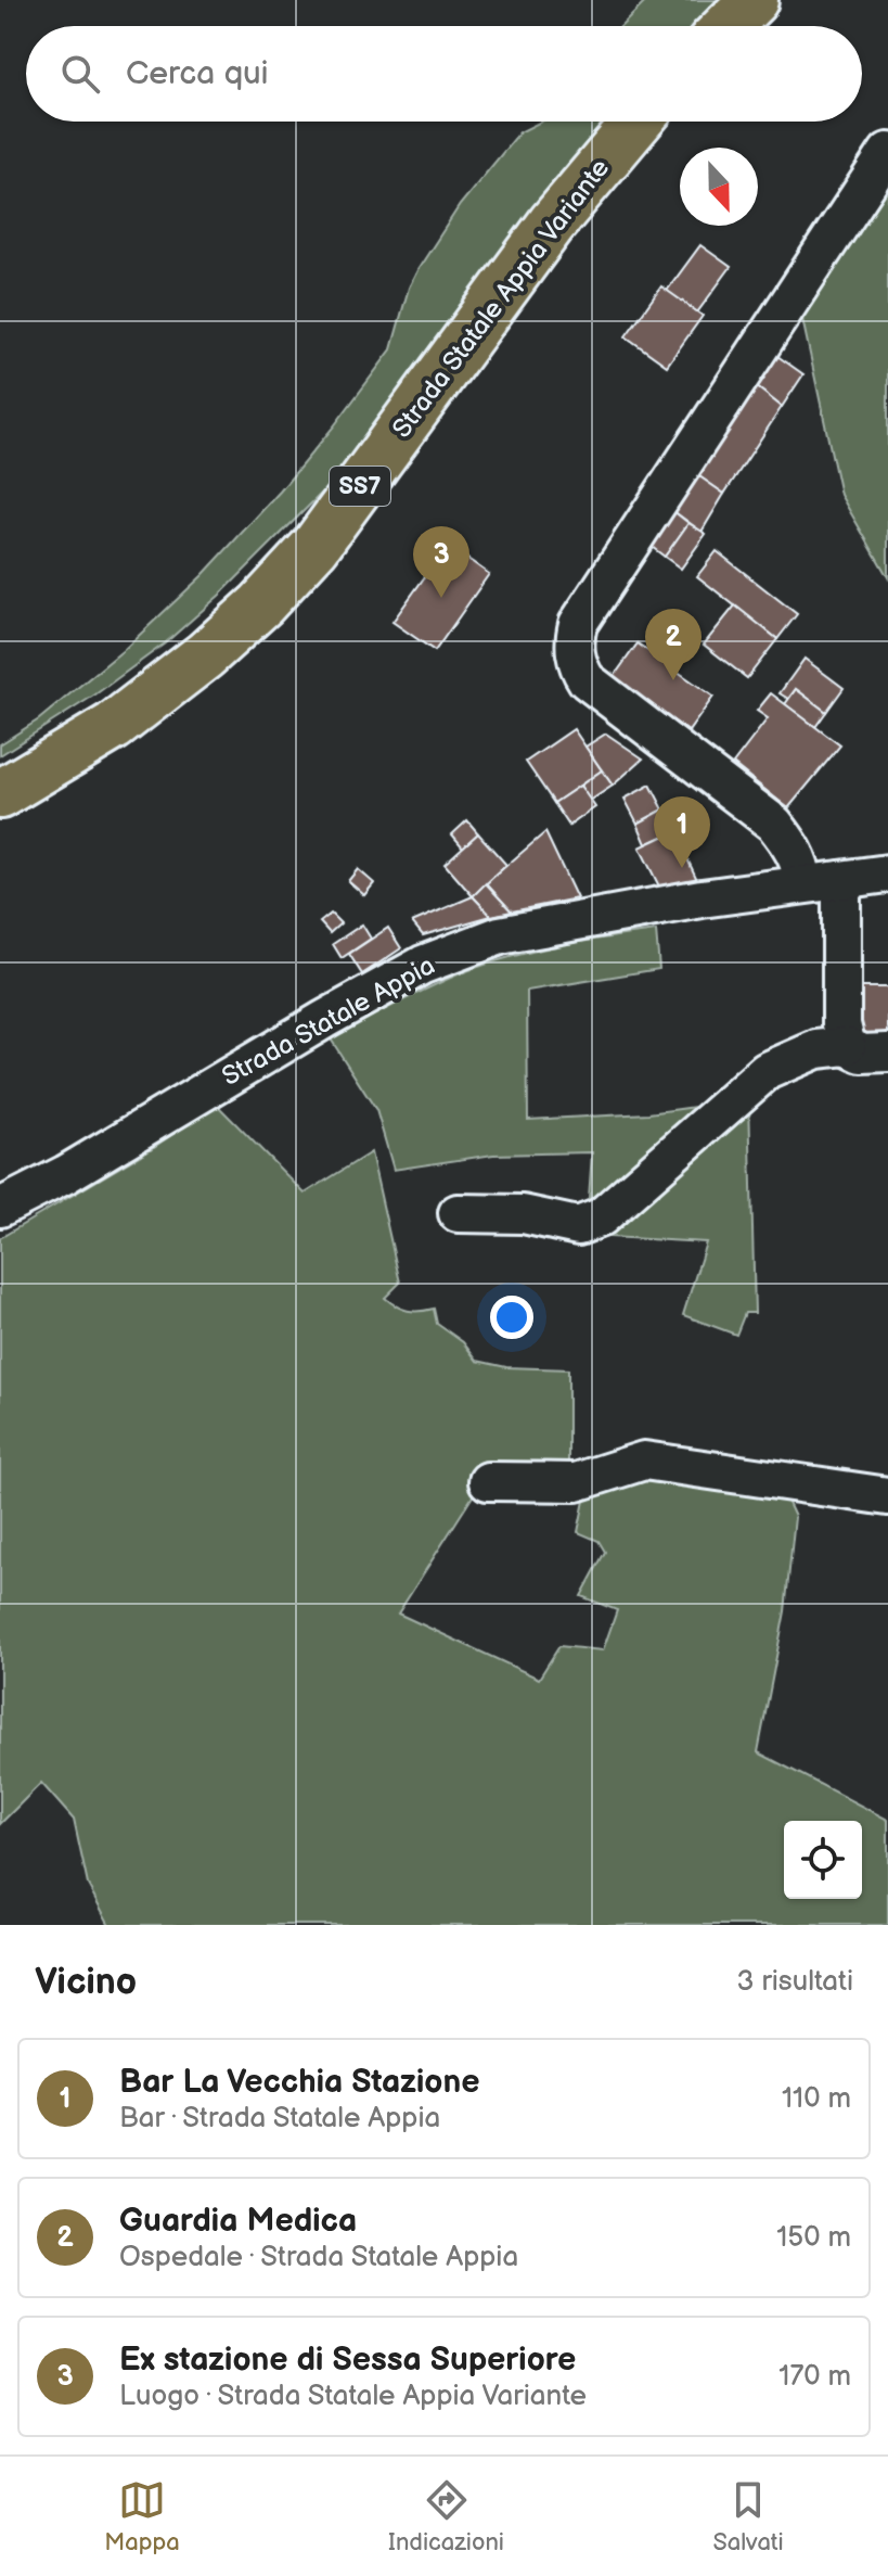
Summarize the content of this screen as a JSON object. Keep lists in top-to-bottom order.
{
  "streets": {
    "main road": ["Strada Statale Appia Variante", "SS7"],
    "street": ["Strada Statale Appia"]
  },
  "north": "bottom",
  "page": {
    "search": "Cerca qui",
    "pins": ["3", "2", "1"],
    "heading": ["Vicino", "3 risultati"],
    "list": [
      {
        "mark": "1",
        "name": "Bar La Vecchia Stazione",
        "note": "Bar · Strada Statale Appia",
        "value": "110 m"
      },
      {
        "mark": "2",
        "name": "Guardia Medica",
        "note": "Ospedale · Strada Statale Appia",
        "value": "150 m"
      },
      {
        "mark": "3",
        "name": "Ex stazione di Sessa Superiore",
        "note": "Luogo · Strada Statale Appia Variante",
        "value": "170 m"
      }
    ],
    "nav": ["Mappa", "Indicazioni", "Salvati"]
  }
}
